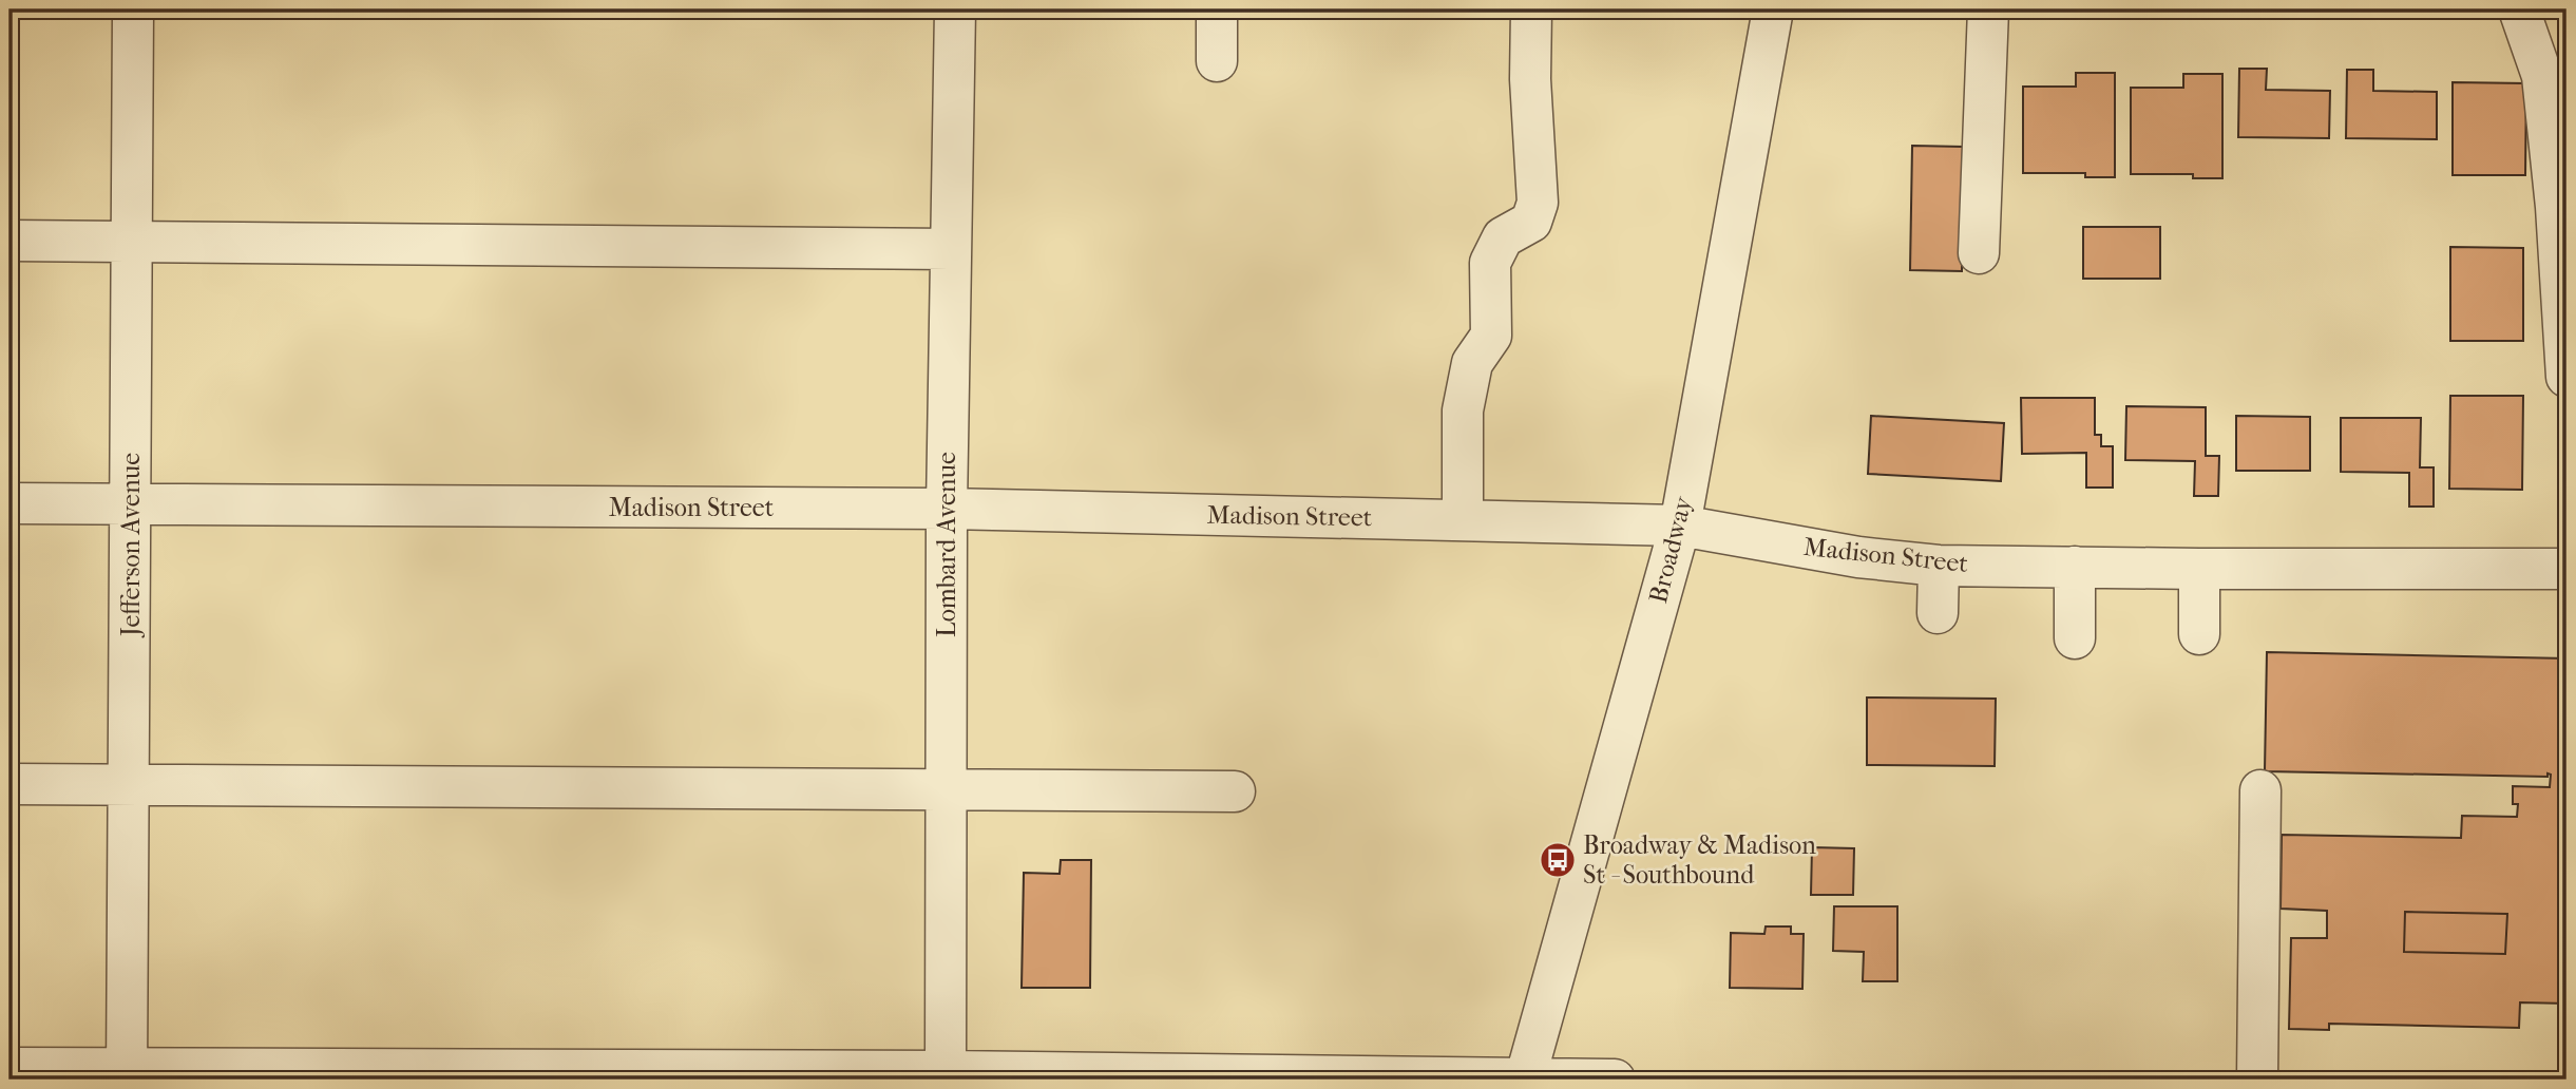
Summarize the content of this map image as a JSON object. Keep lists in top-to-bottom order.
{
  "streets": {
    "street": [
      "Madison Street",
      "Jefferson Avenue",
      "Lombard Avenue",
      "Broadway"
    ]
  },
  "crossings": [
    ["Madison Street", "Jefferson Avenue"],
    ["Madison Street", "Lombard Avenue"],
    ["Madison Street", "Broadway"]
  ],
  "places": {
    "bus stop": ["Broadway & Madison St - Southbound"]
  }
}
